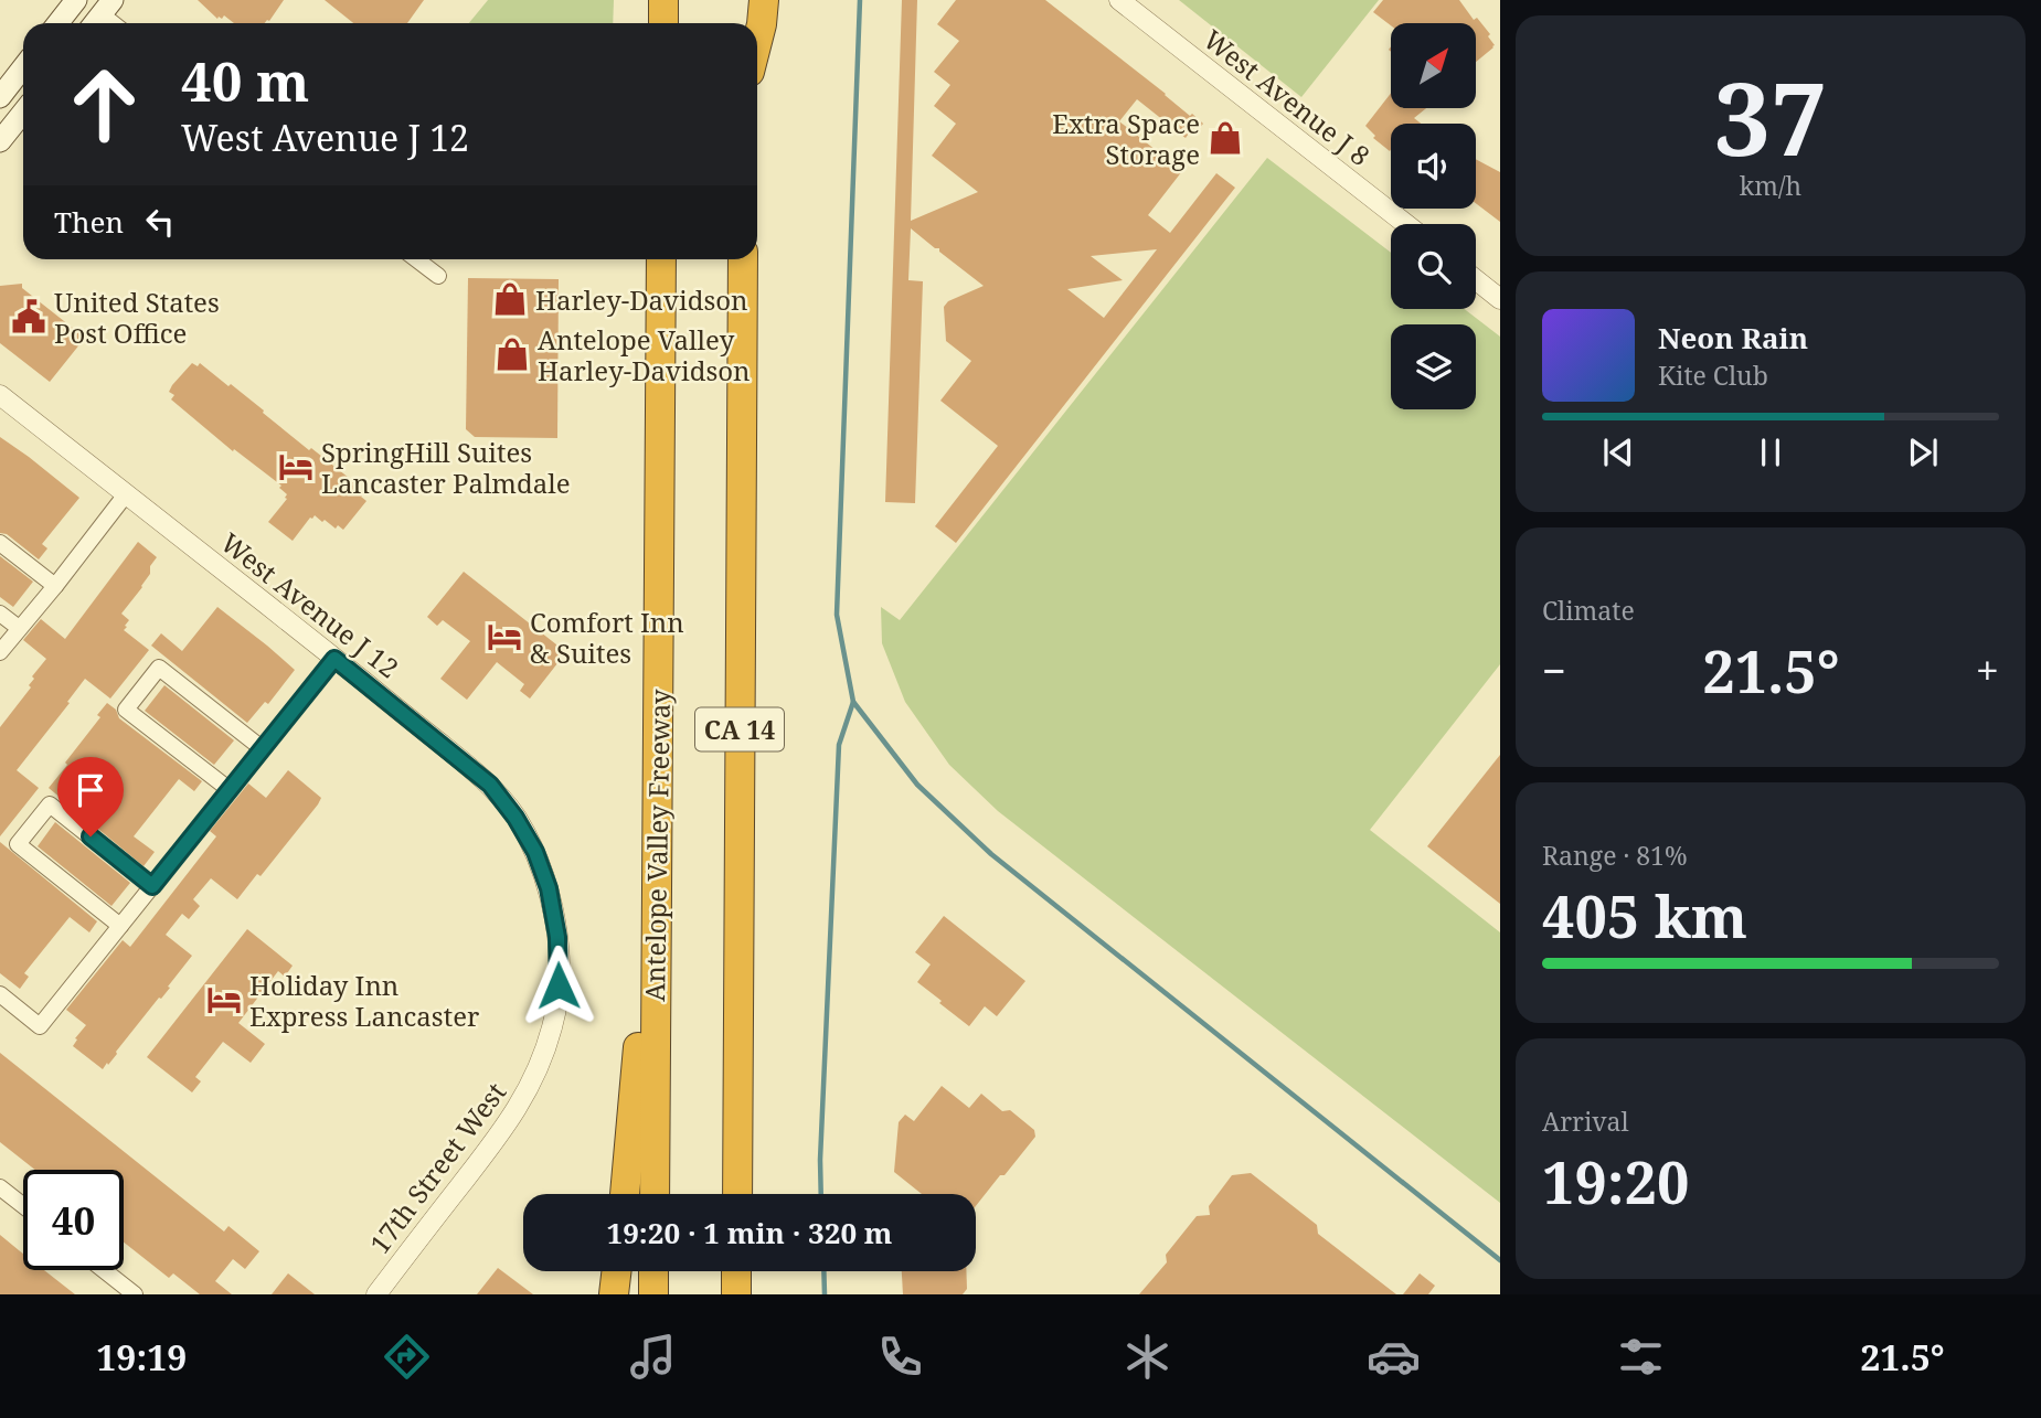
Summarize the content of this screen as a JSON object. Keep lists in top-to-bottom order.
{
  "streets": {
    "highway": ["CA 14", "Antelope Valley Freeway"],
    "street": ["West Avenue J 8", "West Avenue J 12", "17th Street West"]
  },
  "crossings": [
    ["West Avenue J 12", "17th Street West"]
  ],
  "places": {
    "shop": ["Extra Space Storage", "Harley-Davidson", "Antelope Valley Harley-Davidson"],
    "public building": ["United States Post Office"],
    "hotel": ["SpringHill Suites Lancaster Palmdale", "Comfort Inn & Suites", "Holiday Inn Express Lancaster"]
  },
  "north": "top right",
  "page": {
    "tile": [
      ["37", "km/h"],
      "Climate",
      ["Range · 81%", "405 km"],
      ["Arrival", "19:20"]
    ],
    "turn": ["40 m", "West Avenue J 12"],
    "then": "Then",
    "song": ["Neon Rain", "Kite Club"],
    "heat": ["−", "21.5°", "+"],
    "limit": "40",
    "trip": "19:20 · 1 min · 320 m",
    "tabs": ["19:19", "21.5°"]
  }
}
